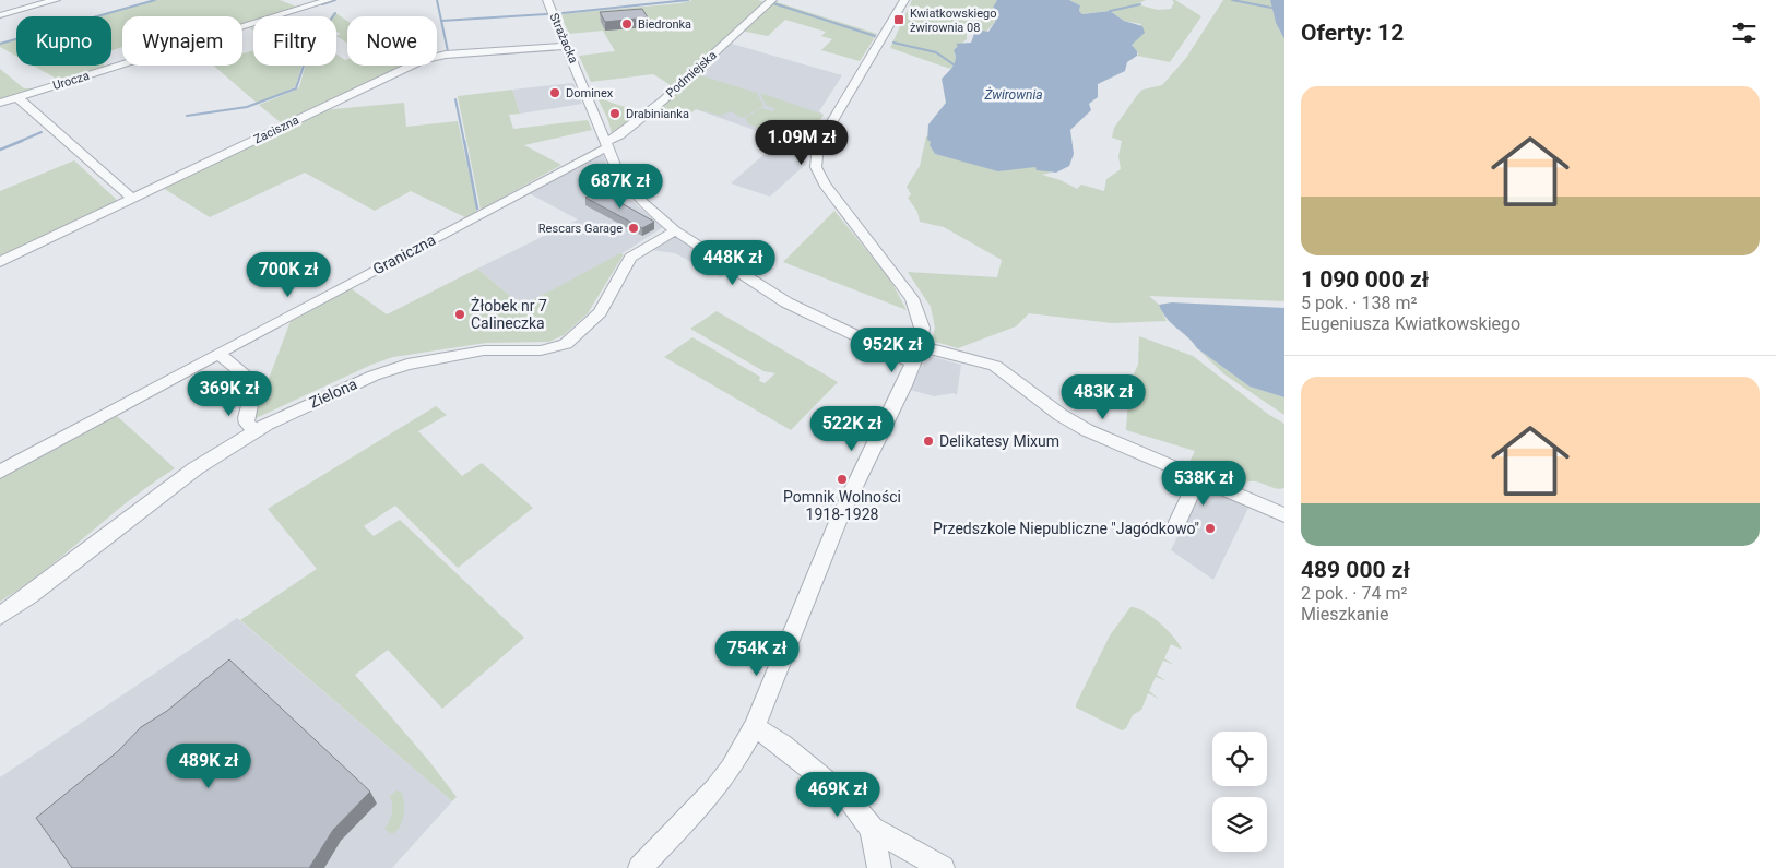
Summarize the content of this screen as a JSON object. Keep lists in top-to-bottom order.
{
  "streets": {
    "street": [
      "Strażacka",
      "Podmiejska",
      "Urocza",
      "Zaciszna",
      "Graniczna",
      "Zielona"
    ]
  },
  "crossings": [
    ["Strażacka", "Podmiejska"],
    ["Strażacka", "Zaciszna"],
    ["Strażacka", "Graniczna"],
    ["Strażacka", "Zielona"],
    ["Podmiejska", "Graniczna"]
  ],
  "water": ["Żwirownia"],
  "places": {
    "transit": ["Kwiatkowskiego żwirownia 08"],
    "other": [
      "Biedronka",
      "Dominex",
      "Drabinianka",
      "Rescars Garage",
      "Żłobek nr 7 Calineczka",
      "Delikatesy Mixum",
      "Pomnik Wolności 1918-1928",
      "Przedszkole Niepubliczne \"Jagódkowo\""
    ]
  },
  "page": {
    "heading": "Oferty: 12",
    "chip": [
      "Kupno",
      "Wynajem",
      "Filtry",
      "Nowe"
    ],
    "list": [
      {
        "name": "1 090 000 zł",
        "note": "5 pok. · 138 m² · Eugeniusza Kwiatkowskiego"
      },
      {
        "name": "489 000 zł",
        "note": "2 pok. · 74 m² · Mieszkanie"
      }
    ],
    "price": [
      "1.09M zł",
      "687K zł",
      "448K zł",
      "700K zł",
      "952K zł",
      "369K zł",
      "483K zł",
      "522K zł",
      "538K zł",
      "754K zł",
      "489K zł",
      "469K zł"
    ]
  }
}
